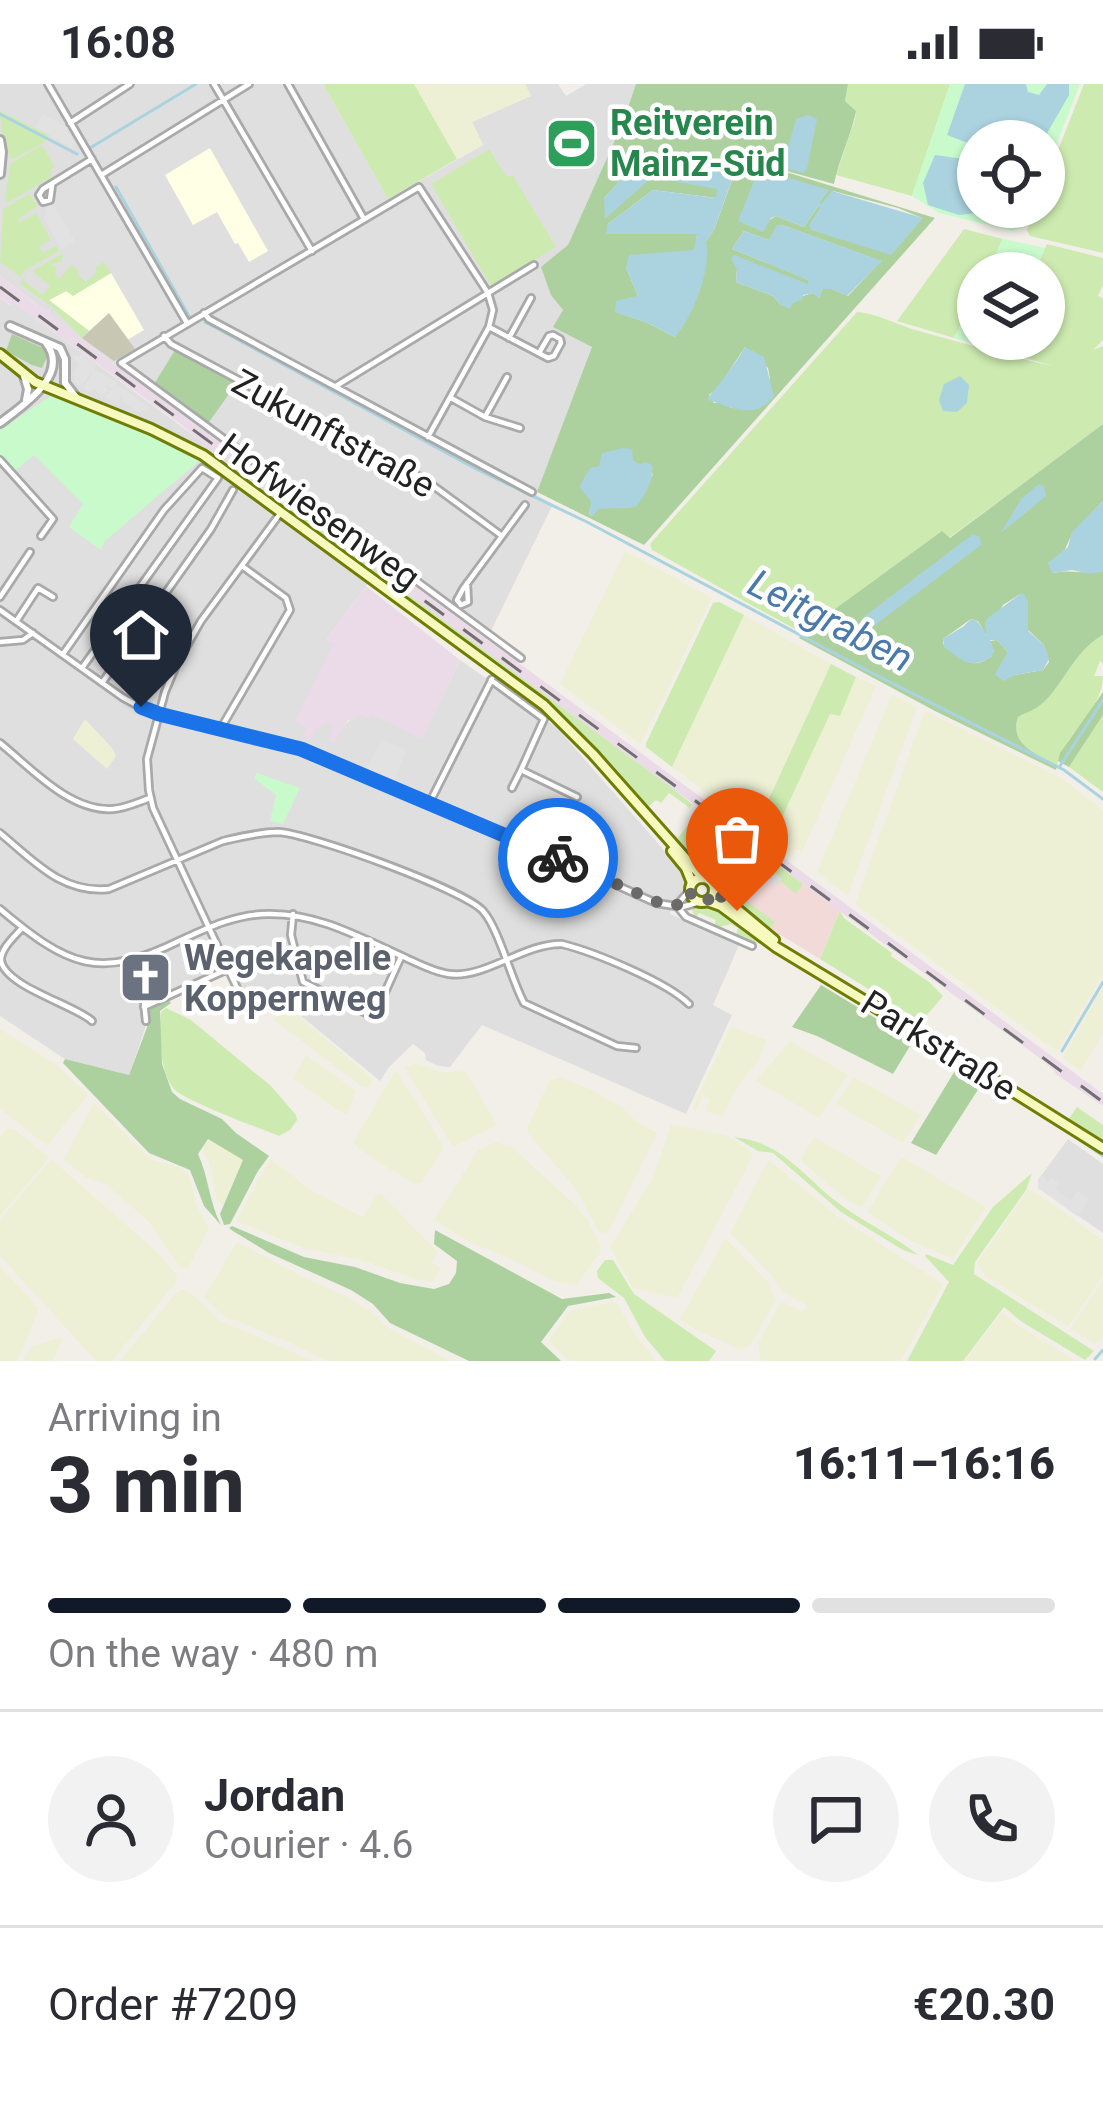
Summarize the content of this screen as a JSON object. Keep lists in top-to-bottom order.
{
  "streets": {
    "main road": ["Parkstraße"],
    "street": ["Zukunftstraße", "Hofwiesenweg"]
  },
  "crossings": [
    ["Zukunftstraße", "Hofwiesenweg"]
  ],
  "water": ["Leitgraben"],
  "places": {
    "sports": ["Reitverein Mainz-Süd"],
    "church": ["Wegekapelle Koppernweg"]
  },
  "page": {
    "status": "16:08",
    "heading": ["3 min", "Arriving in", "16:11–16:16"],
    "panel": [
      "Jordan",
      "Courier · 4.6",
      "Order #7209",
      "€20.30"
    ],
    "bar": "On the way · 480 m"
  }
}
